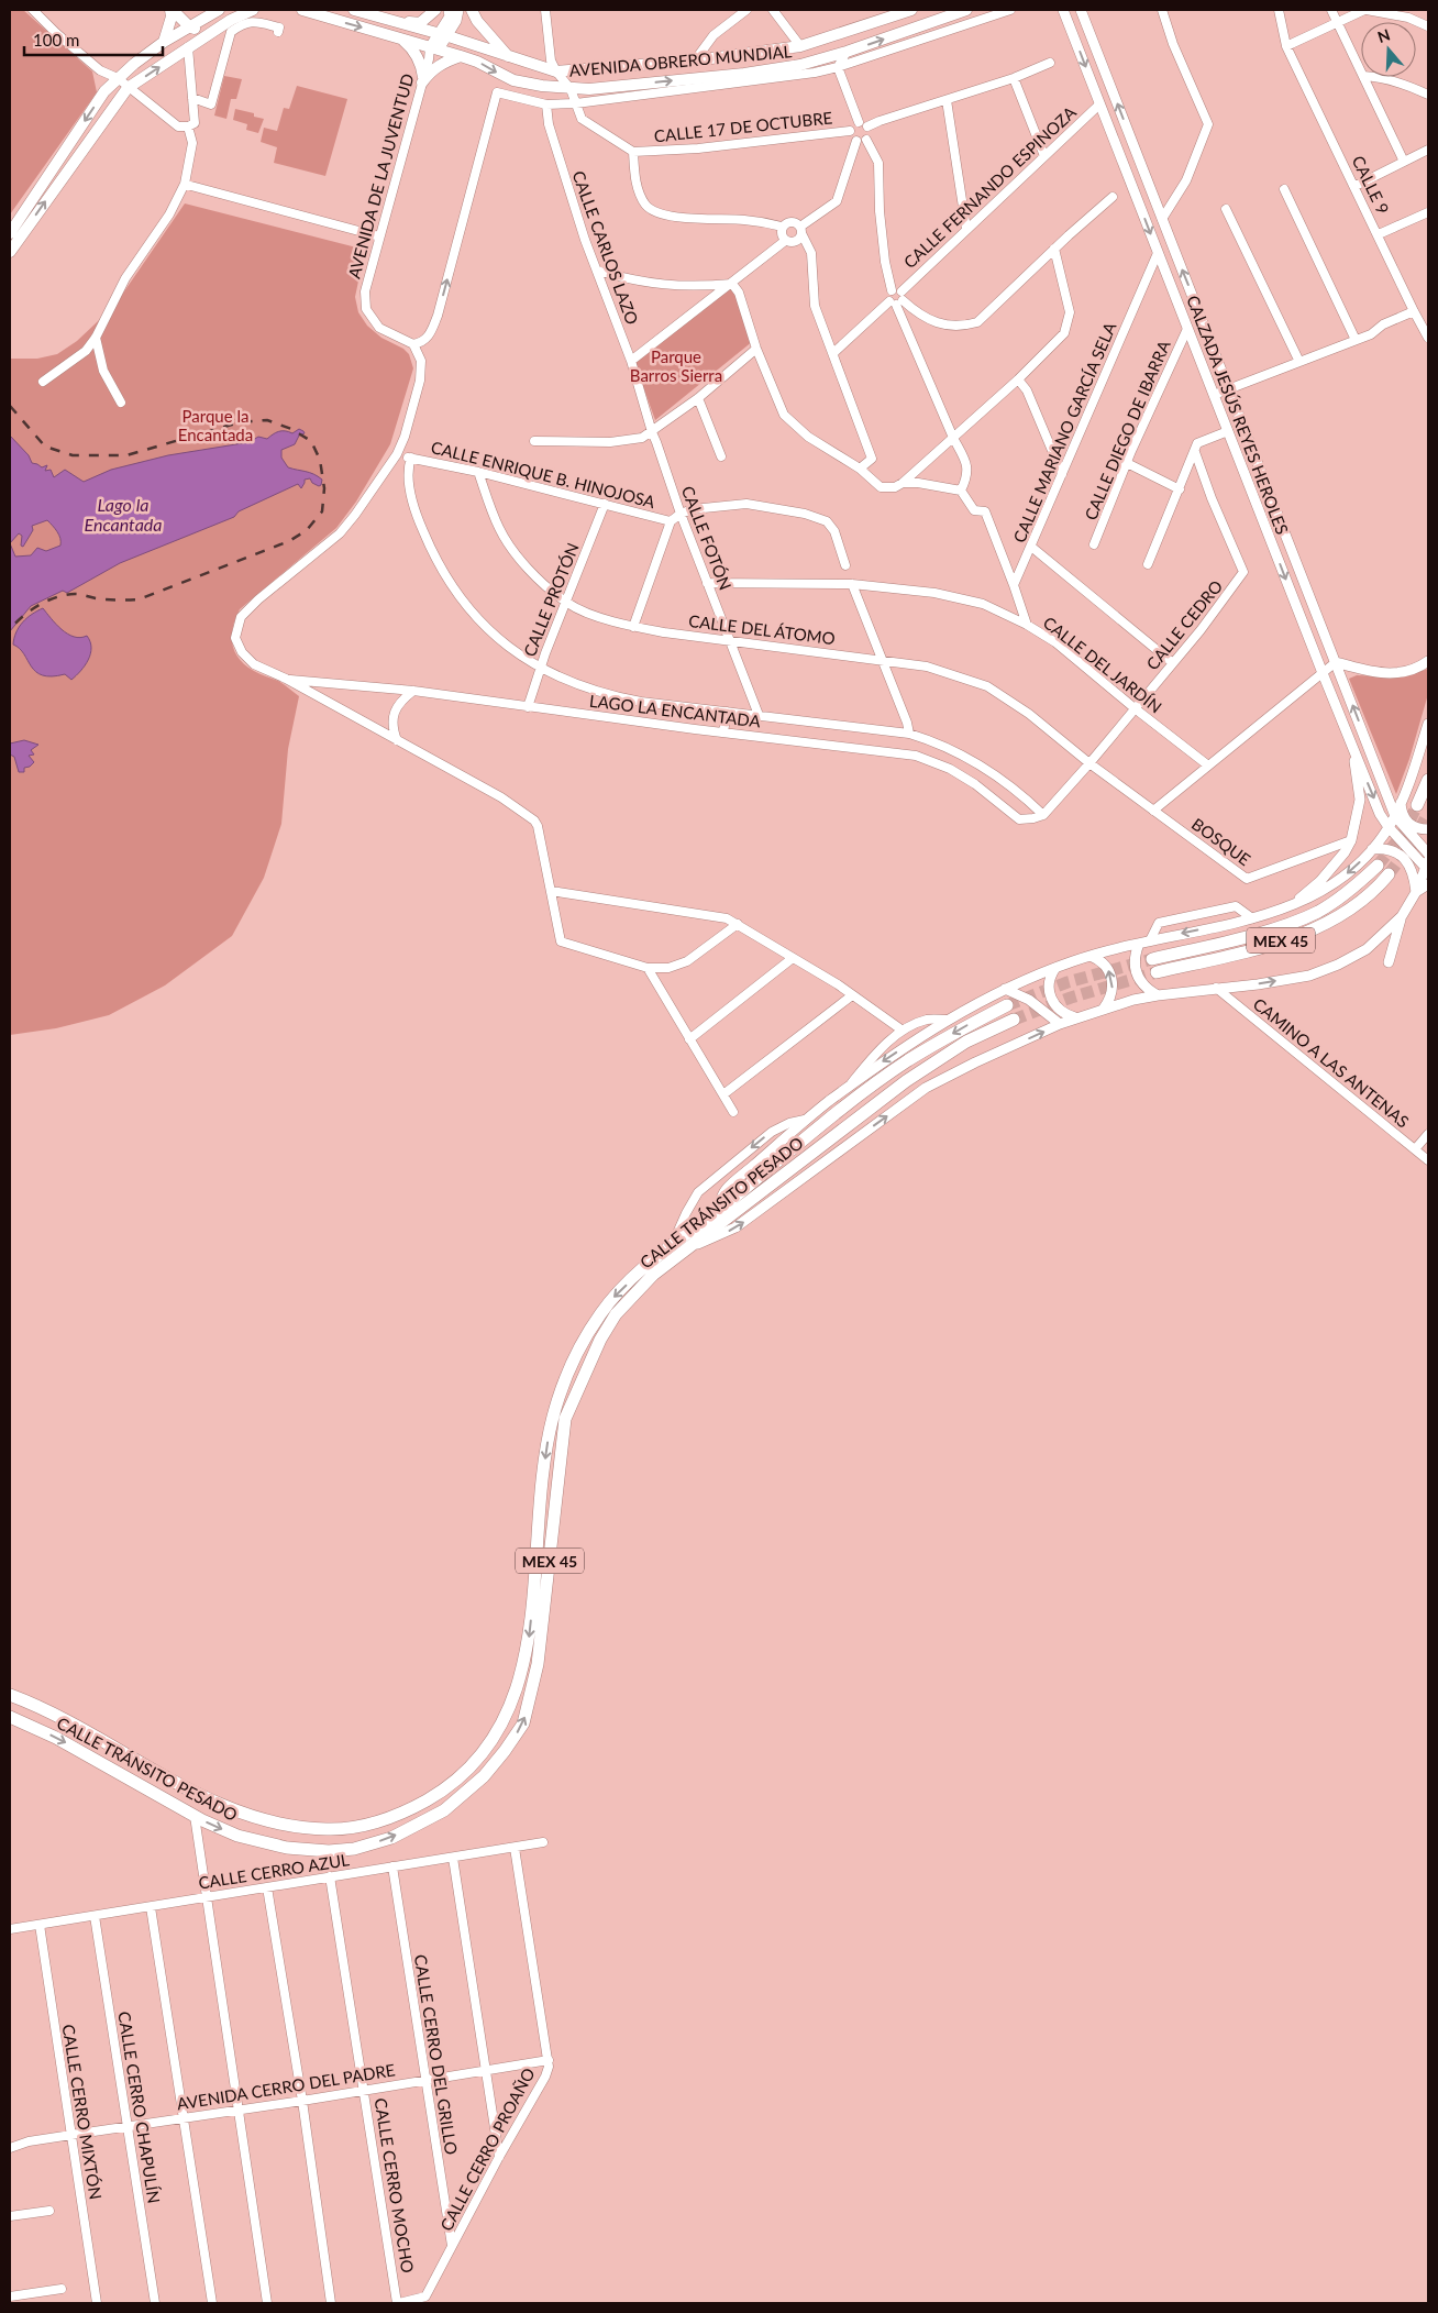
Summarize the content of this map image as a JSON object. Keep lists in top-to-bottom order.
{
  "streets": {
    "main road": ["AVENIDA OBRERO MUNDIAL", "MEX 45", "CALLE TRÁNSITO PESADO"],
    "street": [
      "CALLE 17 DE OCTUBRE",
      "AVENIDA DE LA JUVENTUD",
      "CALLE 9",
      "CALLE FERNANDO ESPINOZA",
      "CALLE CARLOS LAZO",
      "CALZADA JESÚS REYES HEROLES",
      "CALLE DIEGO DE IBARRA",
      "CALLE MARIANO GARCÍA SELA",
      "CALLE ENRIQUE B. HINOJOSA",
      "CALLE FOTÓN",
      "CALLE PROTÓN",
      "CALLE CEDRO",
      "CALLE DEL ÁTOMO",
      "CALLE DEL JARDÍN",
      "LAGO LA ENCANTADA",
      "BOSQUE",
      "CAMINO A LAS ANTENAS",
      "CALLE CERRO AZUL",
      "CALLE CERRO DEL GRILLO",
      "AVENIDA CERRO DEL PADRE",
      "CALLE CERRO CHAPULÍN",
      "CALLE CERRO MIXTÓN",
      "CALLE CERRO PROAÑO",
      "CALLE CERRO MOCHO"
    ]
  },
  "crossings": [
    ["AVENIDA OBRERO MUNDIAL", "CALLE 17 DE OCTUBRE"],
    ["AVENIDA OBRERO MUNDIAL", "AVENIDA DE LA JUVENTUD"],
    ["CALLE FERNANDO ESPINOZA", "CALZADA JESÚS REYES HEROLES"],
    ["CALLE CARLOS LAZO", "CALLE FOTÓN"],
    ["CALZADA JESÚS REYES HEROLES", "CALLE DIEGO DE IBARRA"],
    ["CALZADA JESÚS REYES HEROLES", "CALLE MARIANO GARCÍA SELA"],
    ["CALLE ENRIQUE B. HINOJOSA", "CALLE FOTÓN"],
    ["CALLE ENRIQUE B. HINOJOSA", "CALLE PROTÓN"],
    ["CALLE ENRIQUE B. HINOJOSA", "CALLE DEL ÁTOMO"],
    ["CALLE FOTÓN", "CALLE DEL ÁTOMO"],
    ["CALLE FOTÓN", "CALLE DEL JARDÍN"],
    ["CALLE PROTÓN", "CALLE DEL ÁTOMO"],
    ["CALLE PROTÓN", "LAGO LA ENCANTADA"],
    ["CALLE CEDRO", "CALLE DEL ÁTOMO"],
    ["CALLE CEDRO", "CALLE DEL JARDÍN"],
    ["CALLE CEDRO", "LAGO LA ENCANTADA"],
    ["CALLE CEDRO", "BOSQUE"],
    ["CALLE DEL ÁTOMO", "BOSQUE"],
    ["CALLE CERRO AZUL", "CALLE CERRO DEL GRILLO"],
    ["CALLE CERRO AZUL", "CALLE CERRO CHAPULÍN"],
    ["CALLE CERRO AZUL", "CALLE CERRO MIXTÓN"],
    ["CALLE CERRO AZUL", "CALLE CERRO PROAÑO"],
    ["CALLE CERRO AZUL", "CALLE CERRO MOCHO"],
    ["CALLE CERRO DEL GRILLO", "AVENIDA CERRO DEL PADRE"],
    ["CALLE CERRO DEL GRILLO", "CALLE CERRO PROAÑO"],
    ["AVENIDA CERRO DEL PADRE", "CALLE CERRO CHAPULÍN"],
    ["AVENIDA CERRO DEL PADRE", "CALLE CERRO MIXTÓN"],
    ["AVENIDA CERRO DEL PADRE", "CALLE CERRO PROAÑO"],
    ["AVENIDA CERRO DEL PADRE", "CALLE CERRO MOCHO"],
    ["CALLE CERRO PROAÑO", "CALLE CERRO MOCHO"]
  ],
  "water": ["Lago la Encantada"],
  "parks": ["Parque Barros Sierra", "Parque la Encantada"],
  "scale_bar": "100 m",
  "north": "top"
}
